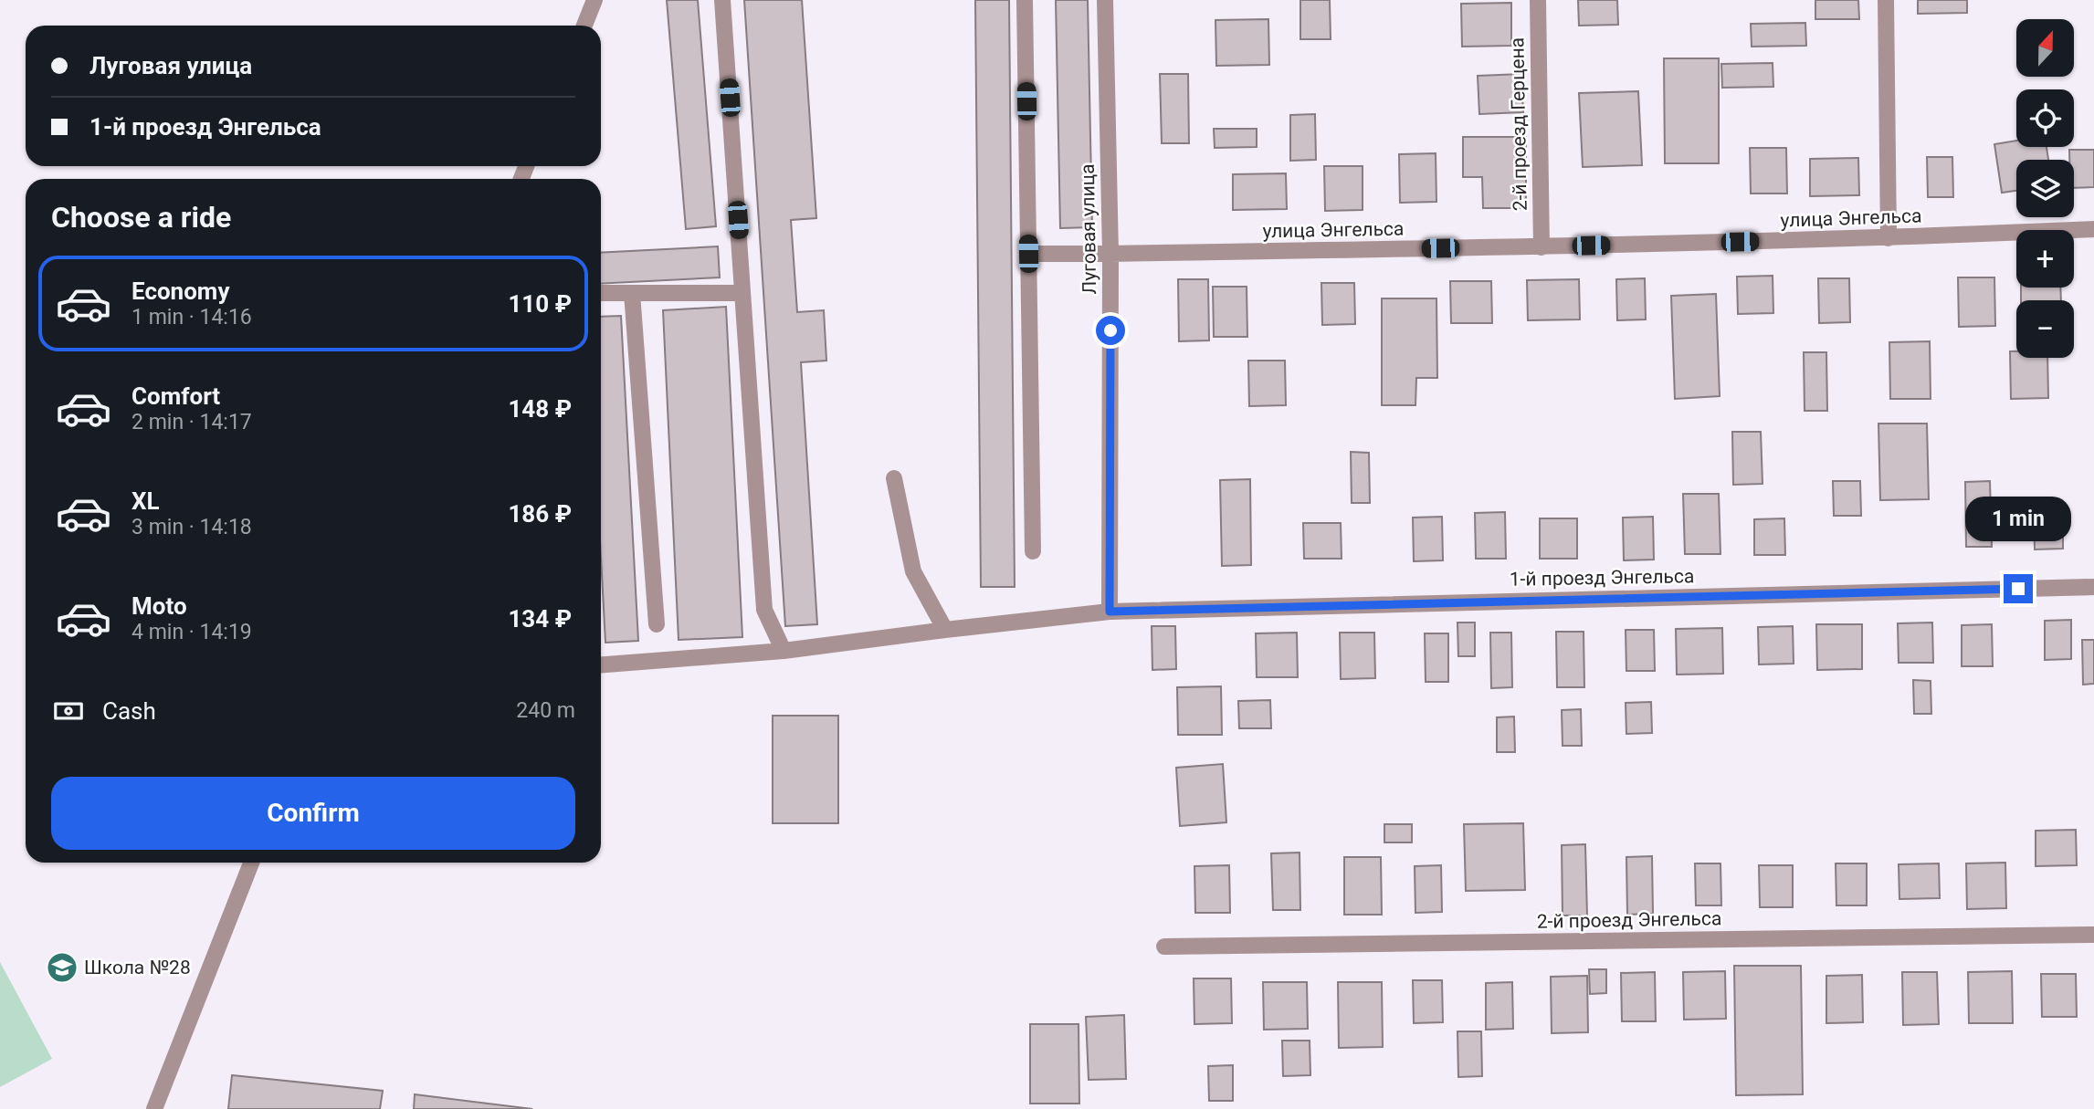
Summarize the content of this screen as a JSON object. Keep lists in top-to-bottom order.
{
  "streets": {
    "street": [
      "2-й проезд Герцена",
      "улица Энгельса",
      "Луговая улица",
      "1-й проезд Энгельса",
      "2-й проезд Энгельса"
    ]
  },
  "crossings": [
    ["2-й проезд Герцена", "улица Энгельса"],
    ["улица Энгельса", "Луговая улица"],
    ["Луговая улица", "1-й проезд Энгельса"]
  ],
  "places": {
    "school or university": ["Школа №28"]
  },
  "north": "top",
  "page": {
    "map_buttons": ["+", "−"],
    "banner": ["Луговая улица", "1-й проезд Энгельса"],
    "heading": "Choose a ride",
    "list": [
      {
        "name": "Economy",
        "note": "1 min · 14:16",
        "value": "110 ₽"
      },
      {
        "name": "Comfort",
        "note": "2 min · 14:17",
        "value": "148 ₽"
      },
      {
        "name": "XL",
        "note": "3 min · 14:18",
        "value": "186 ₽"
      },
      {
        "name": "Moto",
        "note": "4 min · 14:19",
        "value": "134 ₽"
      }
    ],
    "bubble": "1 min",
    "pay": ["Cash", "240 m"],
    "buttons": "Confirm"
  }
}
